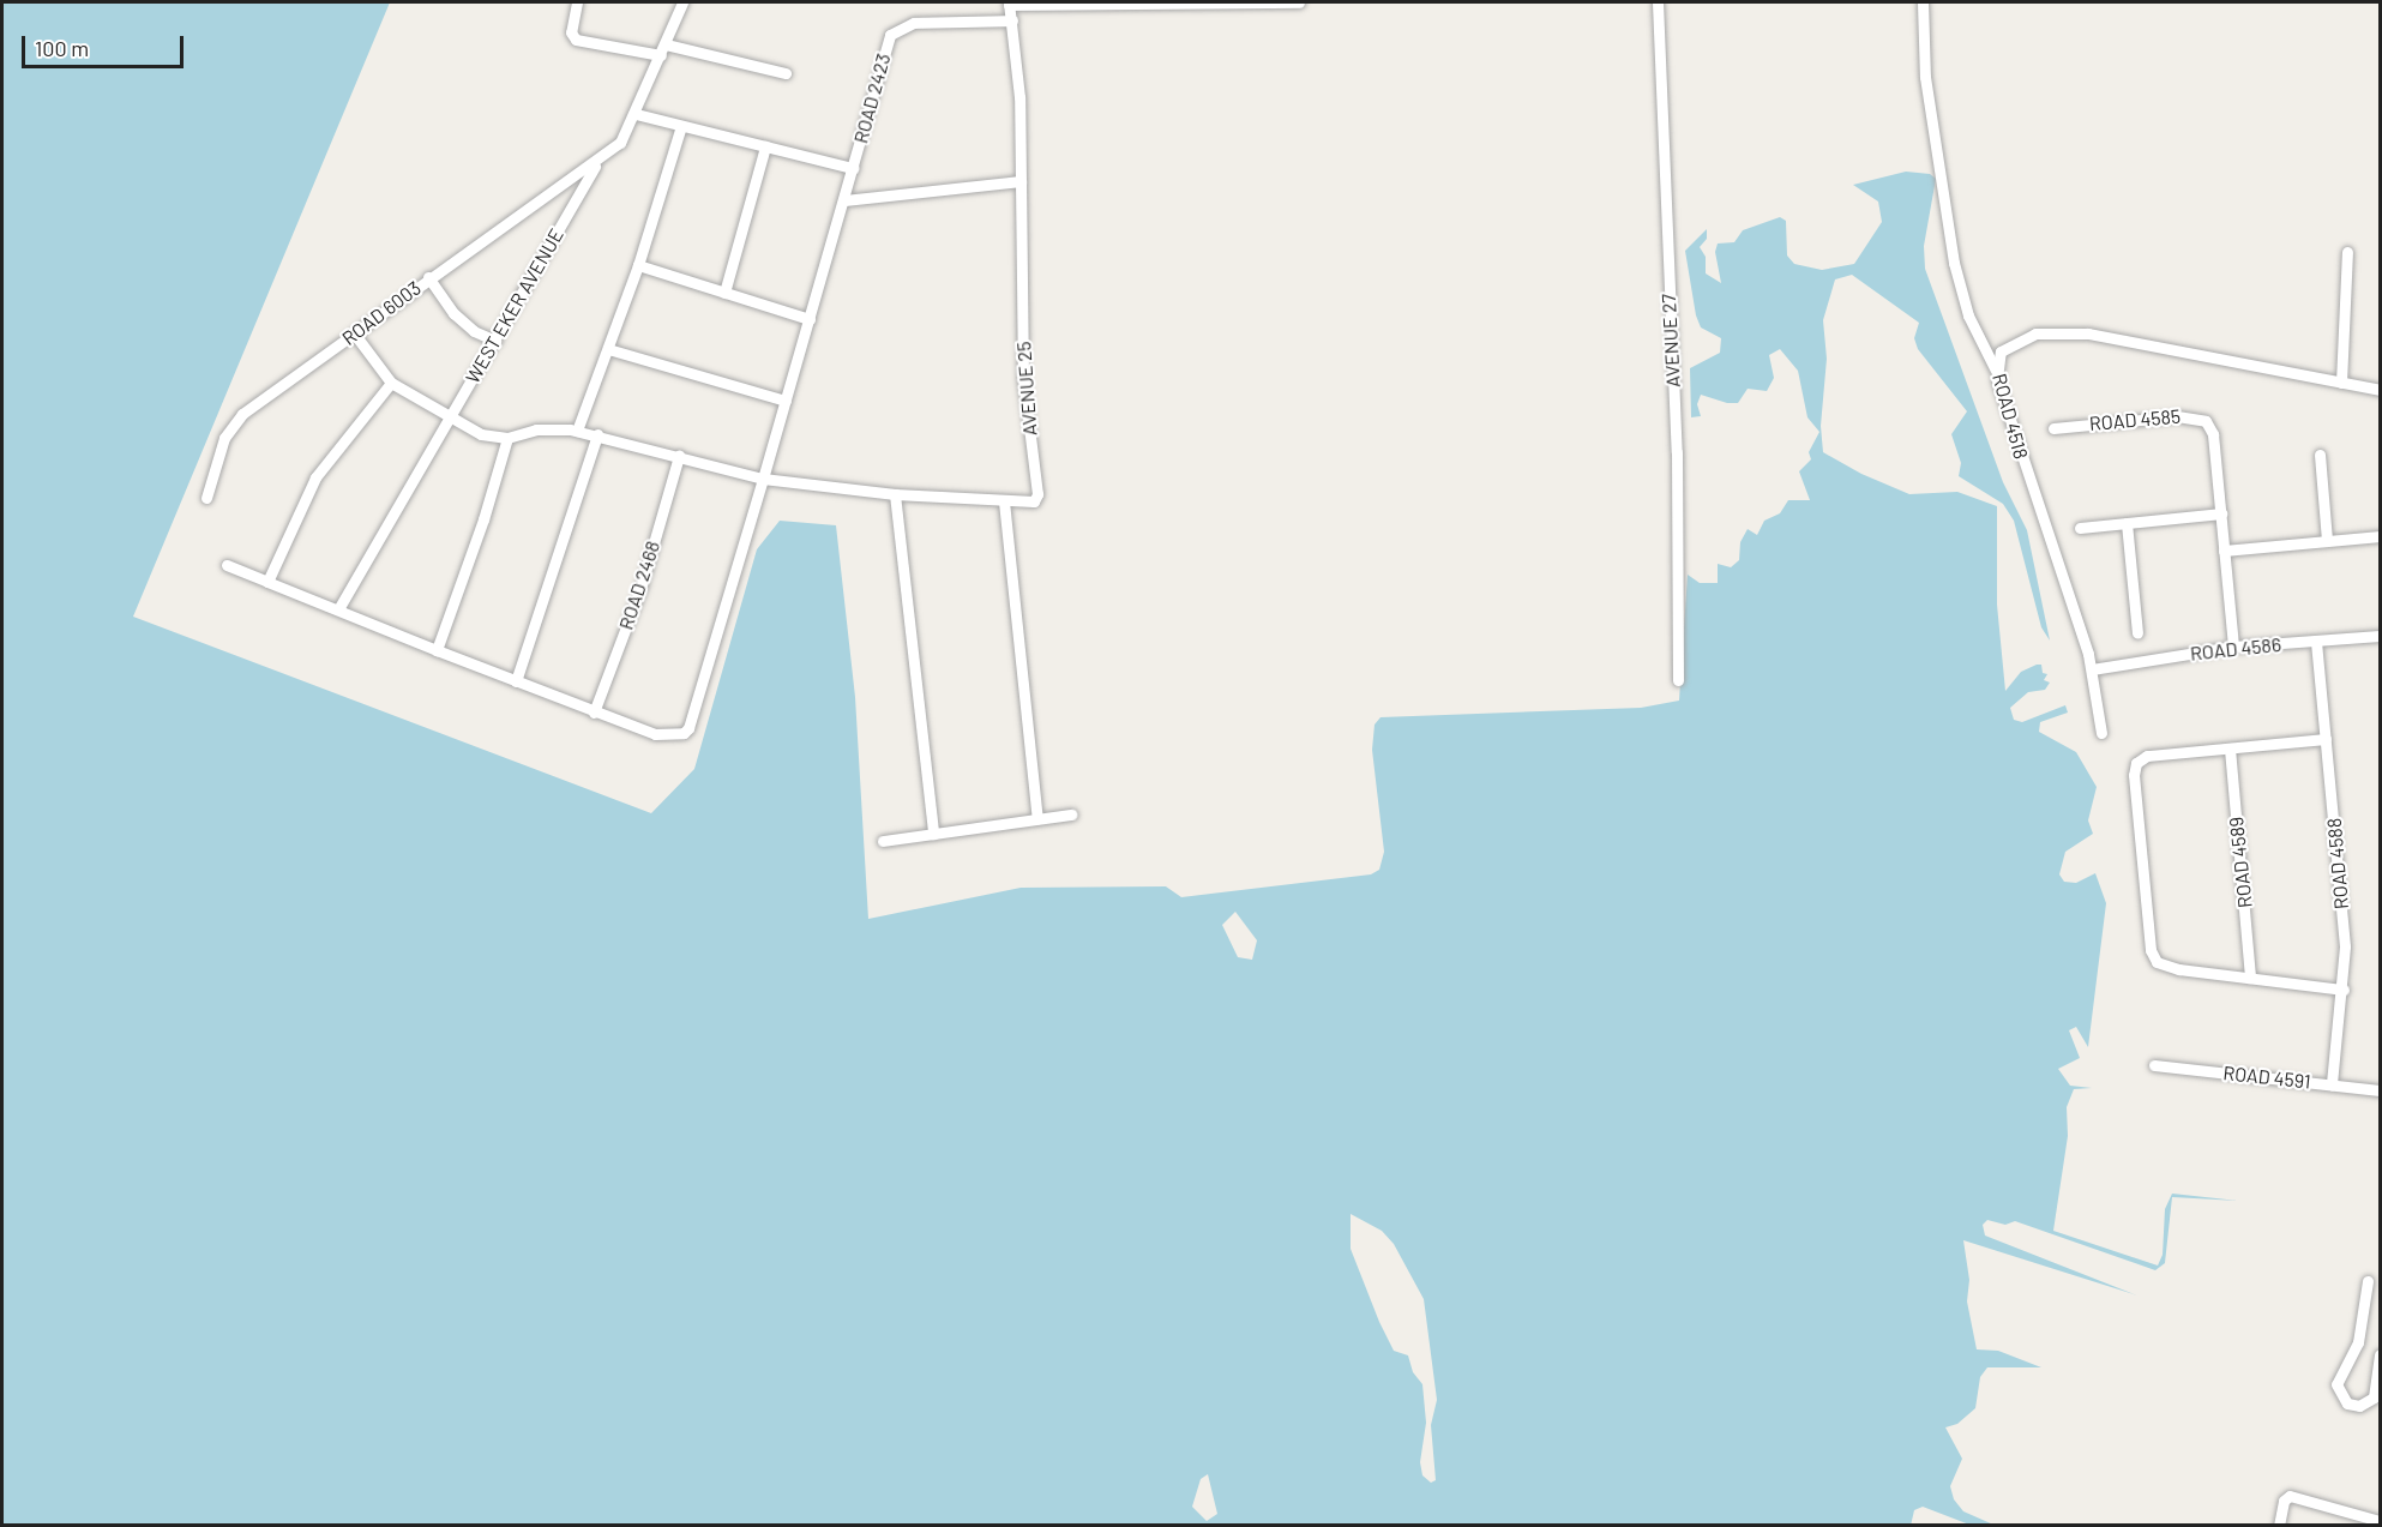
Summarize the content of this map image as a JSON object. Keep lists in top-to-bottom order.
{
  "streets": {
    "street": [
      "ROAD 2423",
      "WEST EKER AVENUE",
      "ROAD 6003",
      "AVENUE 27",
      "AVENUE 25",
      "ROAD 4518",
      "ROAD 4585",
      "ROAD 2468",
      "ROAD 4586",
      "ROAD 4589",
      "ROAD 4588",
      "ROAD 4591"
    ]
  },
  "crossings": [
    ["ROAD 2423", "AVENUE 25"],
    ["ROAD 2423", "ROAD 2468"],
    ["WEST EKER AVENUE", "ROAD 6003"],
    ["AVENUE 25", "ROAD 2468"],
    ["ROAD 4518", "ROAD 4586"],
    ["ROAD 4585", "ROAD 4586"],
    ["ROAD 4586", "ROAD 4588"],
    ["ROAD 4588", "ROAD 4591"]
  ],
  "scale_bar": "100 m"
}
